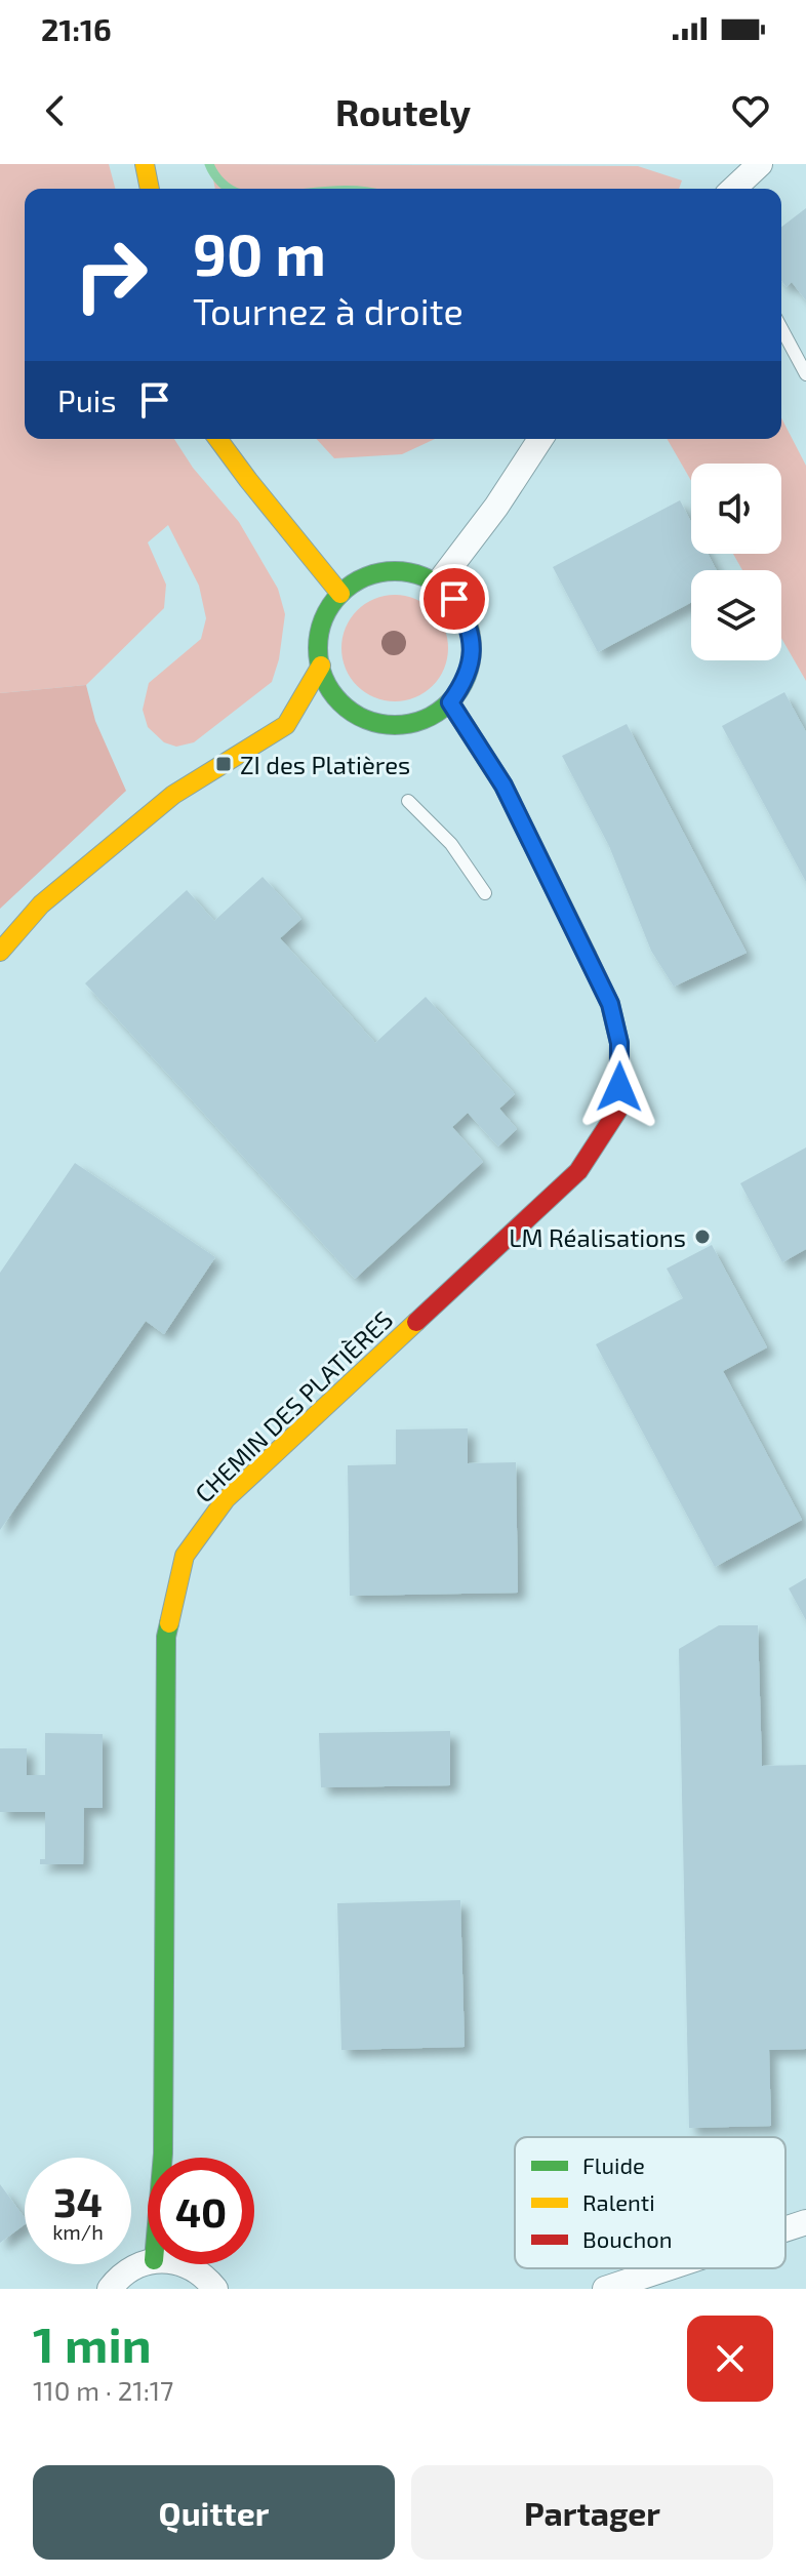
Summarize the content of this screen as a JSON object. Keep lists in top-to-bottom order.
{
  "streets": {
    "street": ["CHEMIN DES PLATIÈRES"]
  },
  "places": {
    "transit": ["ZI des Platières"],
    "other": ["LM Réalisations"]
  },
  "legend": ["Fluide", "Ralenti", "Bouchon"],
  "page": {
    "status": "21:16",
    "header": "Routely",
    "turn": ["90 m", "Tournez à droite"],
    "then": "Puis",
    "speed": "34 km/h",
    "limit": "40",
    "heading": ["1 min", "110 m · 21:17"],
    "buttons": ["Quitter", "Partager"]
  }
}
